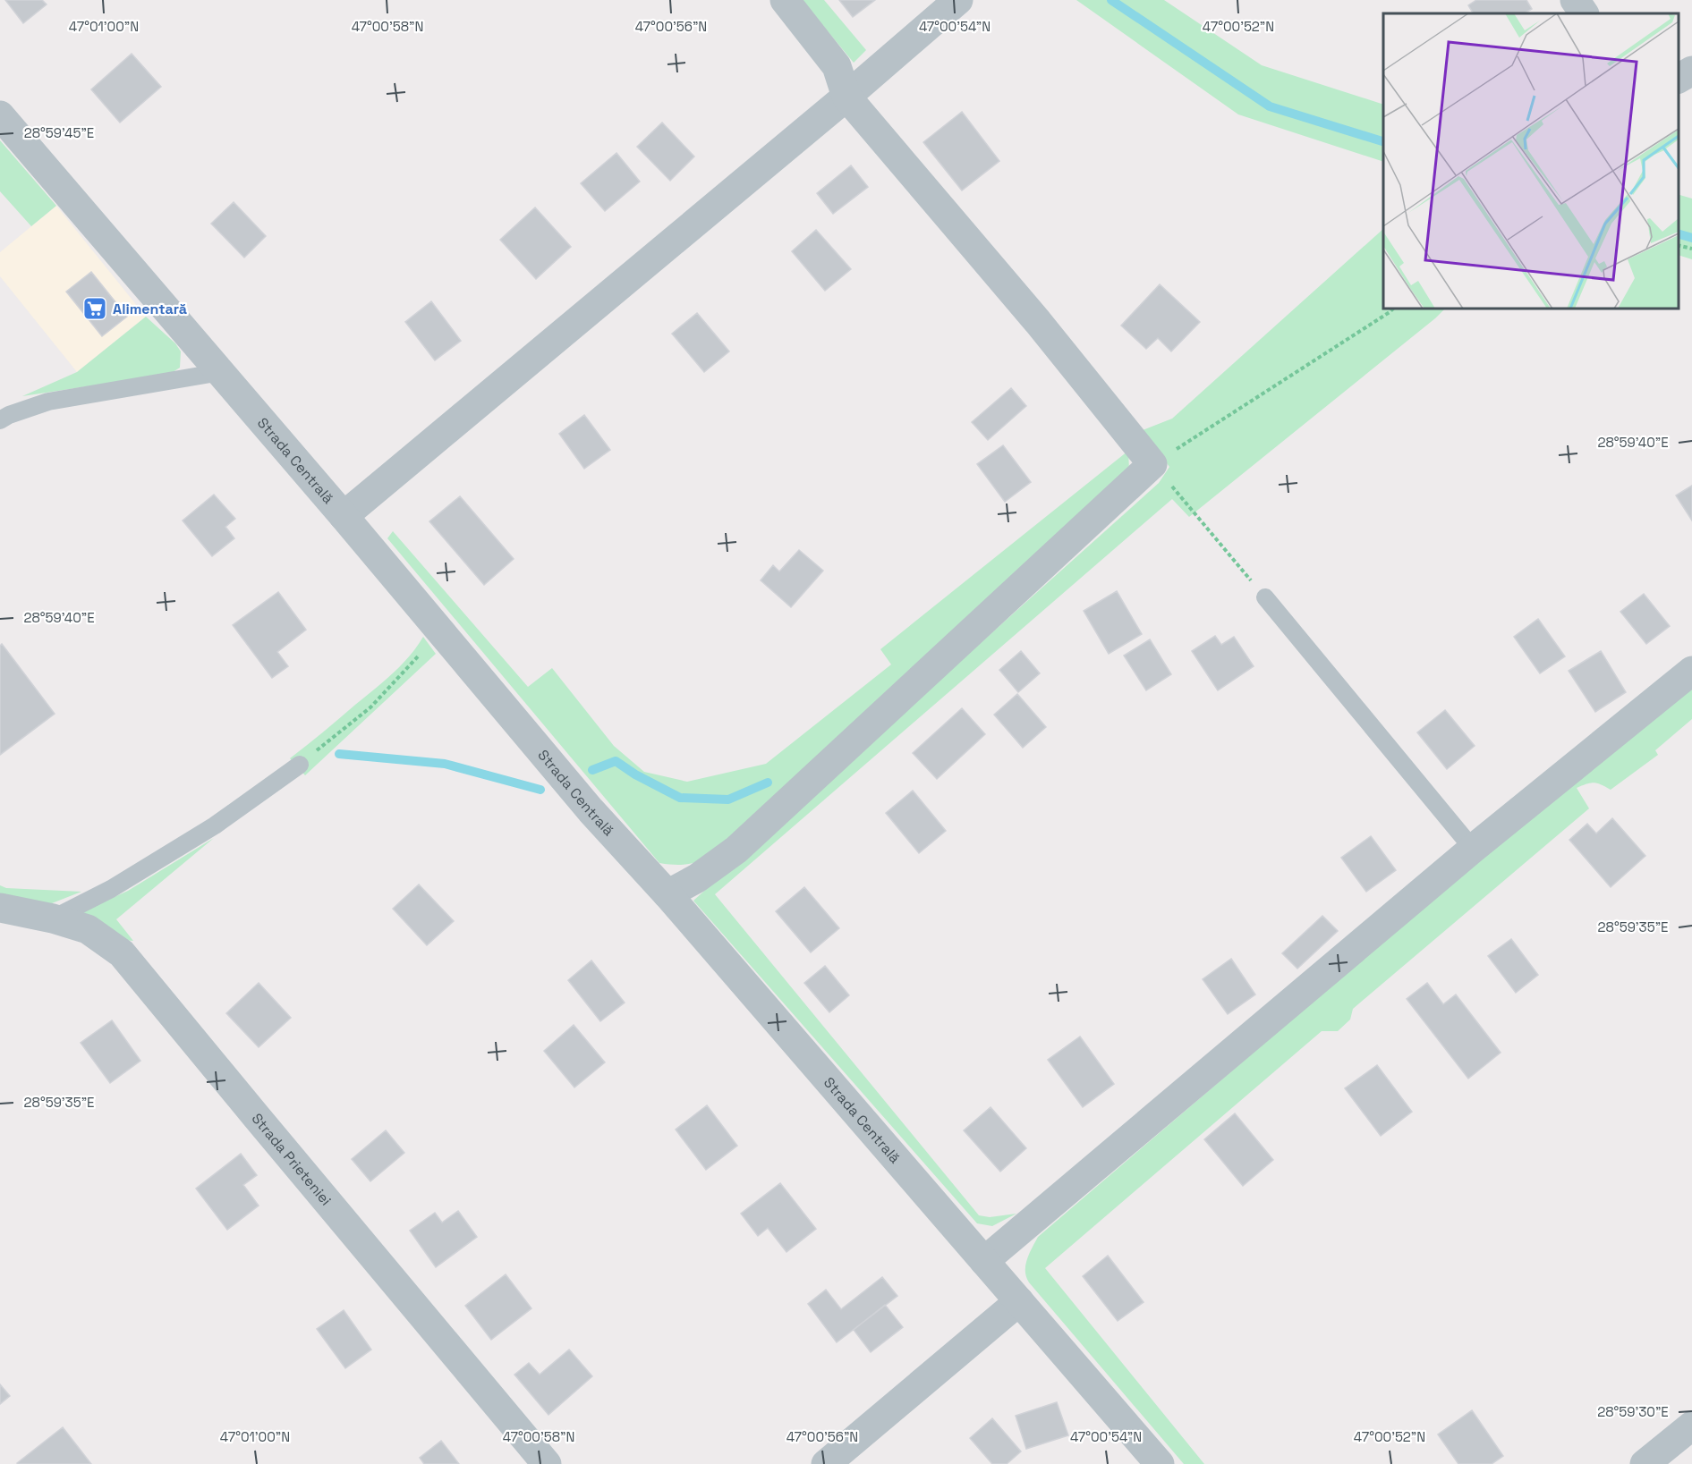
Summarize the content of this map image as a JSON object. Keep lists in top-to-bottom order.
{
  "streets": {
    "street": ["Strada Centrală", "Strada Prieteniei"]
  },
  "places": {
    "supermarket": ["Alimentară"]
  },
  "coordinates": [
    "47°01'00\"N",
    "47°00'58\"N",
    "47°00'56\"N",
    "47°00'54\"N",
    "47°00'52\"N",
    "28°59'45\"E",
    "28°59'40\"E",
    "28°59'35\"E",
    "28°59'30\"E"
  ]
}
